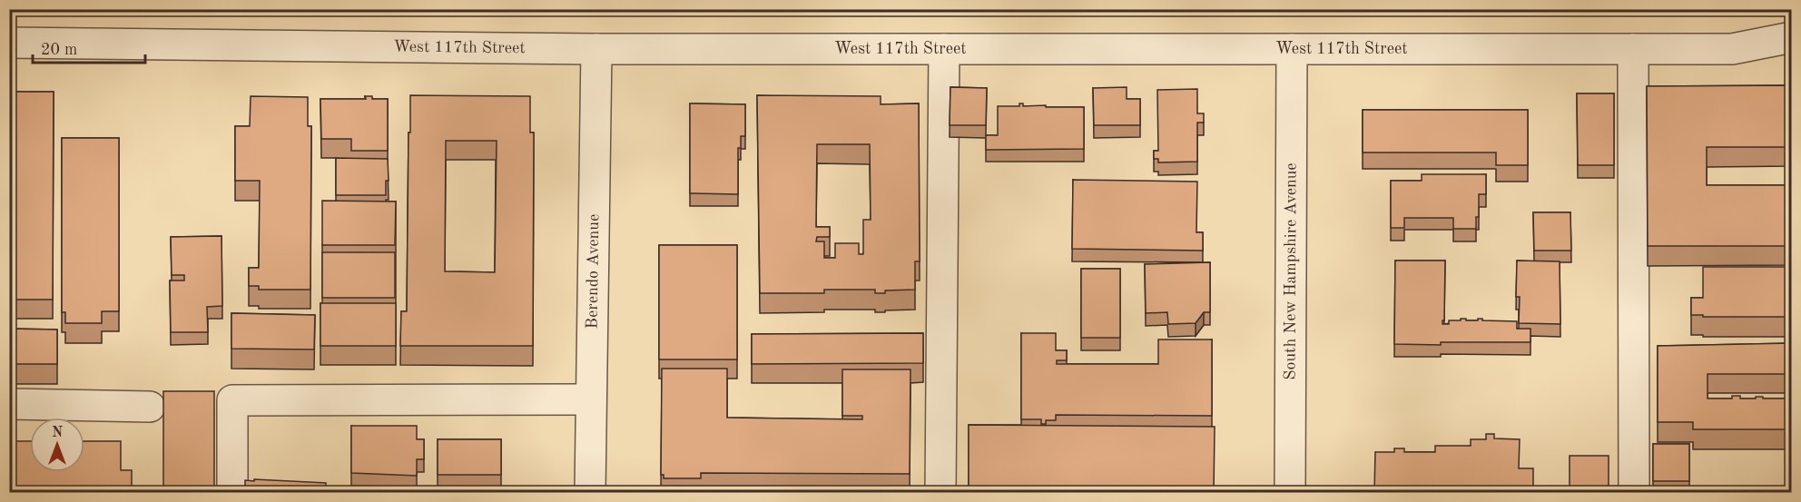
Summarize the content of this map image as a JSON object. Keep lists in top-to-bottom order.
{
  "streets": {
    "street": ["West 117th Street", "Berendo Avenue", "South New Hampshire Avenue"]
  },
  "crossings": [
    ["West 117th Street", "Berendo Avenue"],
    ["West 117th Street", "South New Hampshire Avenue"]
  ],
  "scale_bar": "20 m",
  "north": "top"
}
